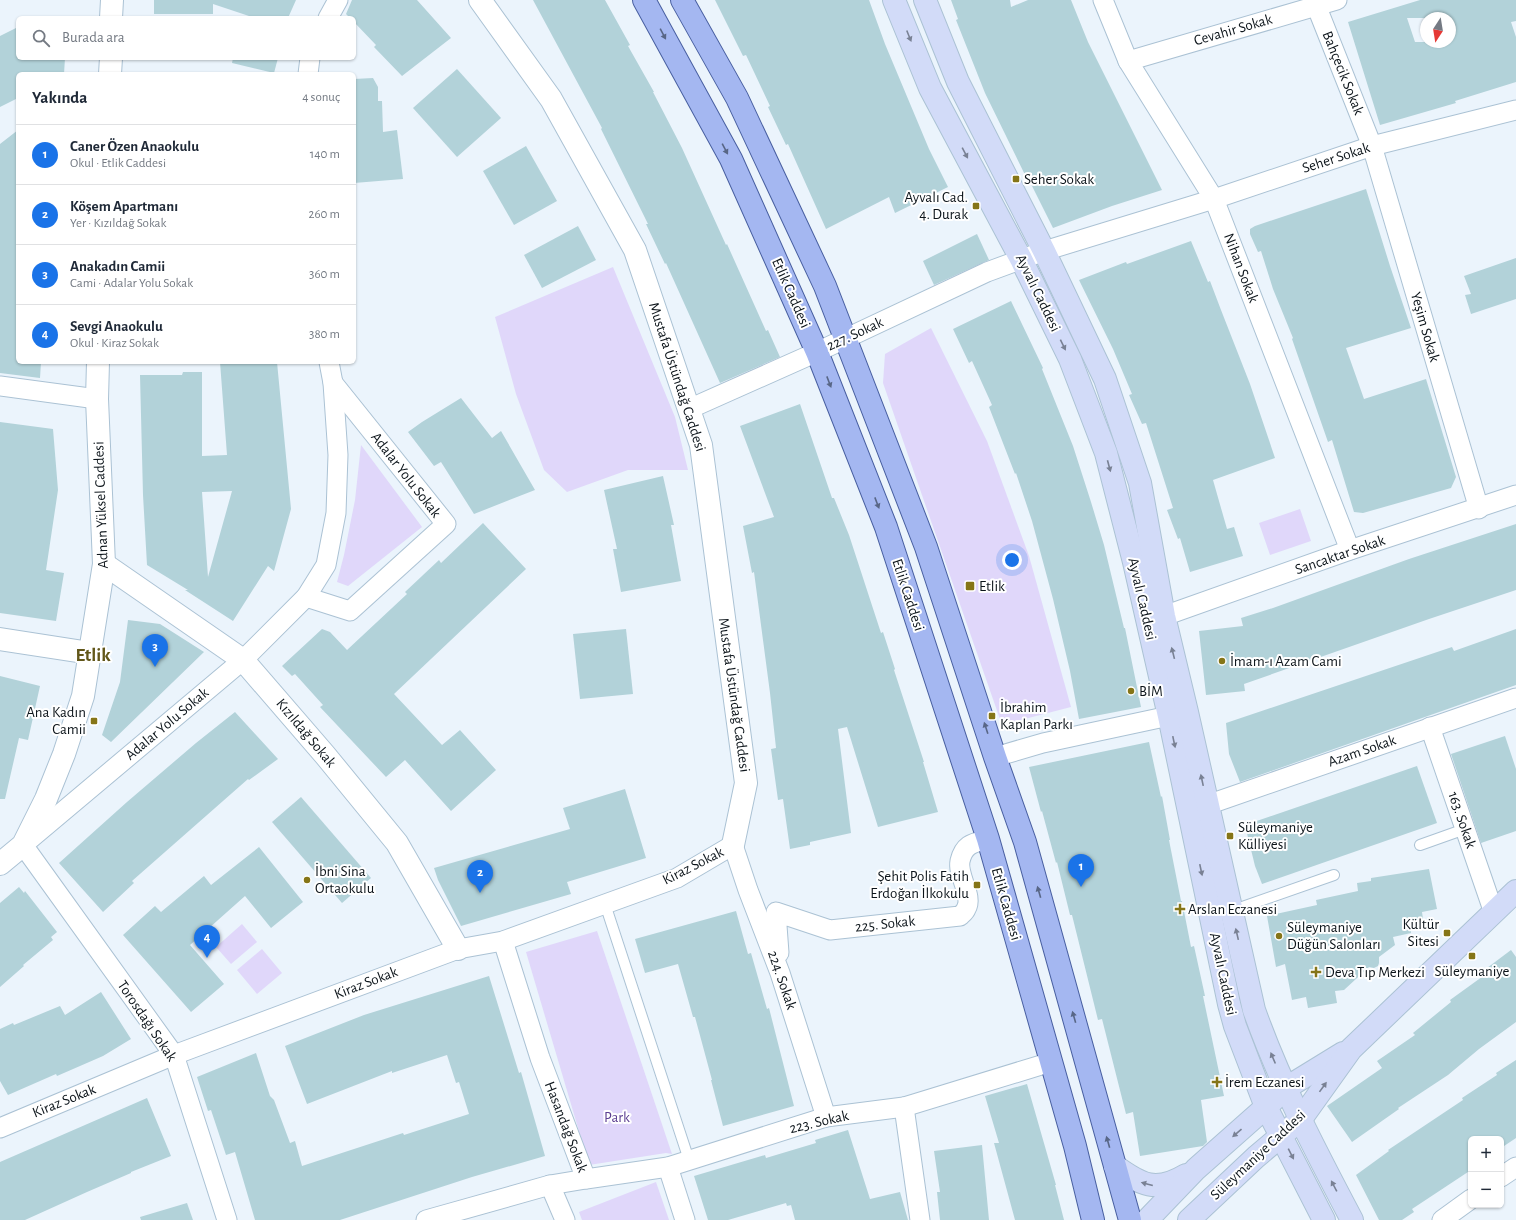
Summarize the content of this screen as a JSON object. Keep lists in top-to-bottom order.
{
  "streets": {
    "main road": ["Etlik Caddesi", "Ayvalı Caddesi", "Süleymaniye Caddesi"],
    "street": [
      "Cevahir Sokak",
      "Bahçecik Sokak",
      "Seher Sokak",
      "Nihan Sokak",
      "Yeşim Sokak",
      "227. Sokak",
      "Mustafa Üstündağ Caddesi",
      "Adalar Yolu Sokak",
      "Adnan Yüksel Caddesi",
      "Sancaktar Sokak",
      "Kızıldağ Sokak",
      "Azam Sokak",
      "163. Sokak",
      "Kiraz Sokak",
      "225. Sokak",
      "224. Sokak",
      "Torosdağı Sokak",
      "223. Sokak",
      "Hasandağ Sokak"
    ]
  },
  "crossings": [
    ["Cevahir Sokak", "Bahçecik Sokak"],
    ["Cevahir Sokak", "Nihan Sokak"],
    ["Bahçecik Sokak", "Seher Sokak"],
    ["Bahçecik Sokak", "Yeşim Sokak"],
    ["Seher Sokak", "Nihan Sokak"],
    ["Seher Sokak", "Ayvalı Caddesi"],
    ["Seher Sokak", "Yeşim Sokak"],
    ["Seher Sokak", "227. Sokak"],
    ["Nihan Sokak", "Sancaktar Sokak"],
    ["Etlik Caddesi", "227. Sokak"],
    ["Etlik Caddesi", "225. Sokak"],
    ["Etlik Caddesi", "223. Sokak"],
    ["Ayvalı Caddesi", "227. Sokak"],
    ["Ayvalı Caddesi", "Sancaktar Sokak"],
    ["Ayvalı Caddesi", "Azam Sokak"],
    ["Ayvalı Caddesi", "Süleymaniye Caddesi"],
    ["Yeşim Sokak", "Sancaktar Sokak"],
    ["227. Sokak", "Mustafa Üstündağ Caddesi"],
    ["Mustafa Üstündağ Caddesi", "Kiraz Sokak"],
    ["Mustafa Üstündağ Caddesi", "224. Sokak"],
    ["Adalar Yolu Sokak", "Adnan Yüksel Caddesi"],
    ["Adalar Yolu Sokak", "Kızıldağ Sokak"],
    ["Adalar Yolu Sokak", "Torosdağı Sokak"],
    ["Adnan Yüksel Caddesi", "Kızıldağ Sokak"],
    ["Adnan Yüksel Caddesi", "Torosdağı Sokak"],
    ["Kızıldağ Sokak", "Kiraz Sokak"],
    ["Azam Sokak", "163. Sokak"],
    ["163. Sokak", "Süleymaniye Caddesi"],
    ["Kiraz Sokak", "224. Sokak"],
    ["Kiraz Sokak", "Torosdağı Sokak"],
    ["Kiraz Sokak", "Hasandağ Sokak"],
    ["225. Sokak", "224. Sokak"],
    ["224. Sokak", "223. Sokak"],
    ["223. Sokak", "Hasandağ Sokak"]
  ],
  "districts": ["Etlik"],
  "parks": ["Park"],
  "places": {
    "transit": [
      "Seher Sokak",
      "Ayvalı Cad. 4. Durak",
      "Etlik",
      "İbrahim Kaplan Parkı",
      "Ana Kadın Camii",
      "Süleymaniye Külliyesi",
      "Şehit Polis Fatih Erdoğan İlkokulu",
      "Kültür Sitesi",
      "Süleymaniye"
    ],
    "other": [
      "İmam-ı Azam Cami",
      "BİM",
      "İbni Sina Ortaokulu",
      "Süleymaniye Düğün Salonları"
    ],
    "health": ["Arslan Eczanesi", "Deva Tıp Merkezi", "İrem Eczanesi"]
  },
  "north": "bottom",
  "page": {
    "search": "Burada ara",
    "heading": ["Yakında", "4 sonuç"],
    "list": [
      {
        "mark": "1",
        "name": "Caner Özen Anaokulu",
        "note": "Okul · Etlik Caddesi",
        "value": "140 m"
      },
      {
        "mark": "2",
        "name": "Köşem Apartmanı",
        "note": "Yer · Kızıldağ Sokak",
        "value": "260 m"
      },
      {
        "mark": "3",
        "name": "Anakadın Camii",
        "note": "Cami · Adalar Yolu Sokak",
        "value": "360 m"
      },
      {
        "mark": "4",
        "name": "Sevgi Anaokulu",
        "note": "Okul · Kiraz Sokak",
        "value": "380 m"
      }
    ],
    "pins": [
      "3",
      "1",
      "2",
      "4"
    ],
    "map_buttons": ["+", "−"]
  }
}
